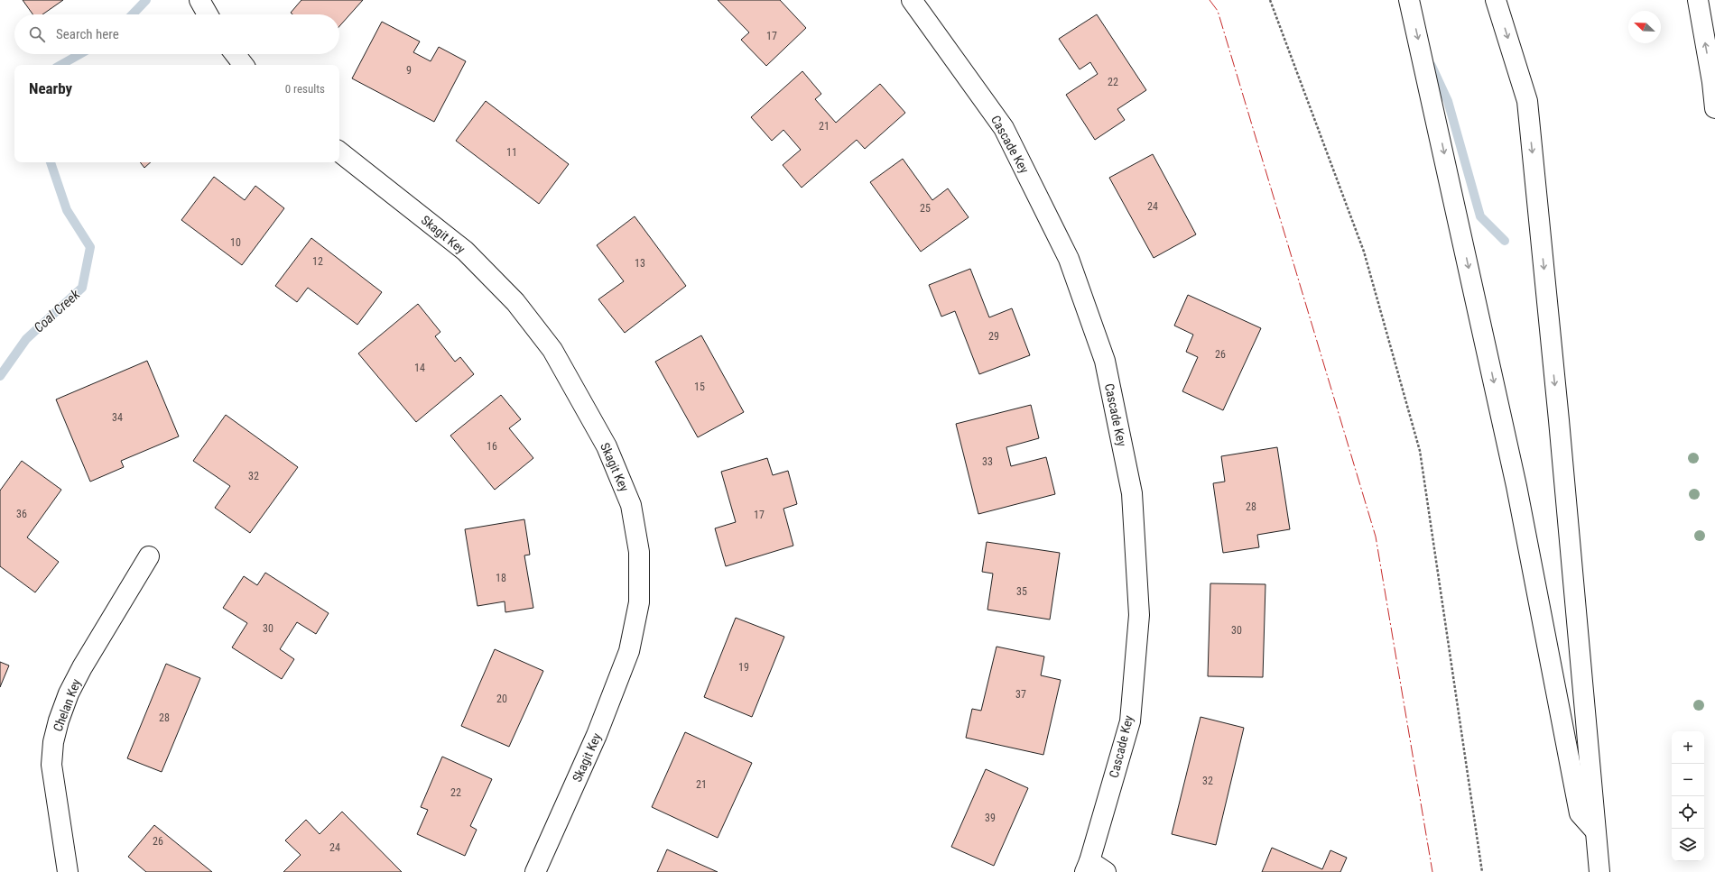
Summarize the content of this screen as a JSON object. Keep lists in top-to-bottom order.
{
  "streets": {
    "main road": ["Cascade Key", "Skagit Key", "Chelan Key"]
  },
  "water": ["Coal Creek"],
  "house_numbers": [
    "17",
    "9",
    "22",
    "21",
    "11",
    "24",
    "25",
    "10",
    "12",
    "13",
    "29",
    "26",
    "14",
    "15",
    "34",
    "16",
    "33",
    "32",
    "28",
    "36",
    "17",
    "18",
    "35",
    "30",
    "30",
    "19",
    "37",
    "20",
    "28",
    "32",
    "21",
    "22",
    "39",
    "26",
    "24"
  ],
  "north": "top left",
  "page": {
    "search": "Search here",
    "heading": ["Nearby", "0 results"],
    "map_buttons": ["+", "−"]
  }
}
